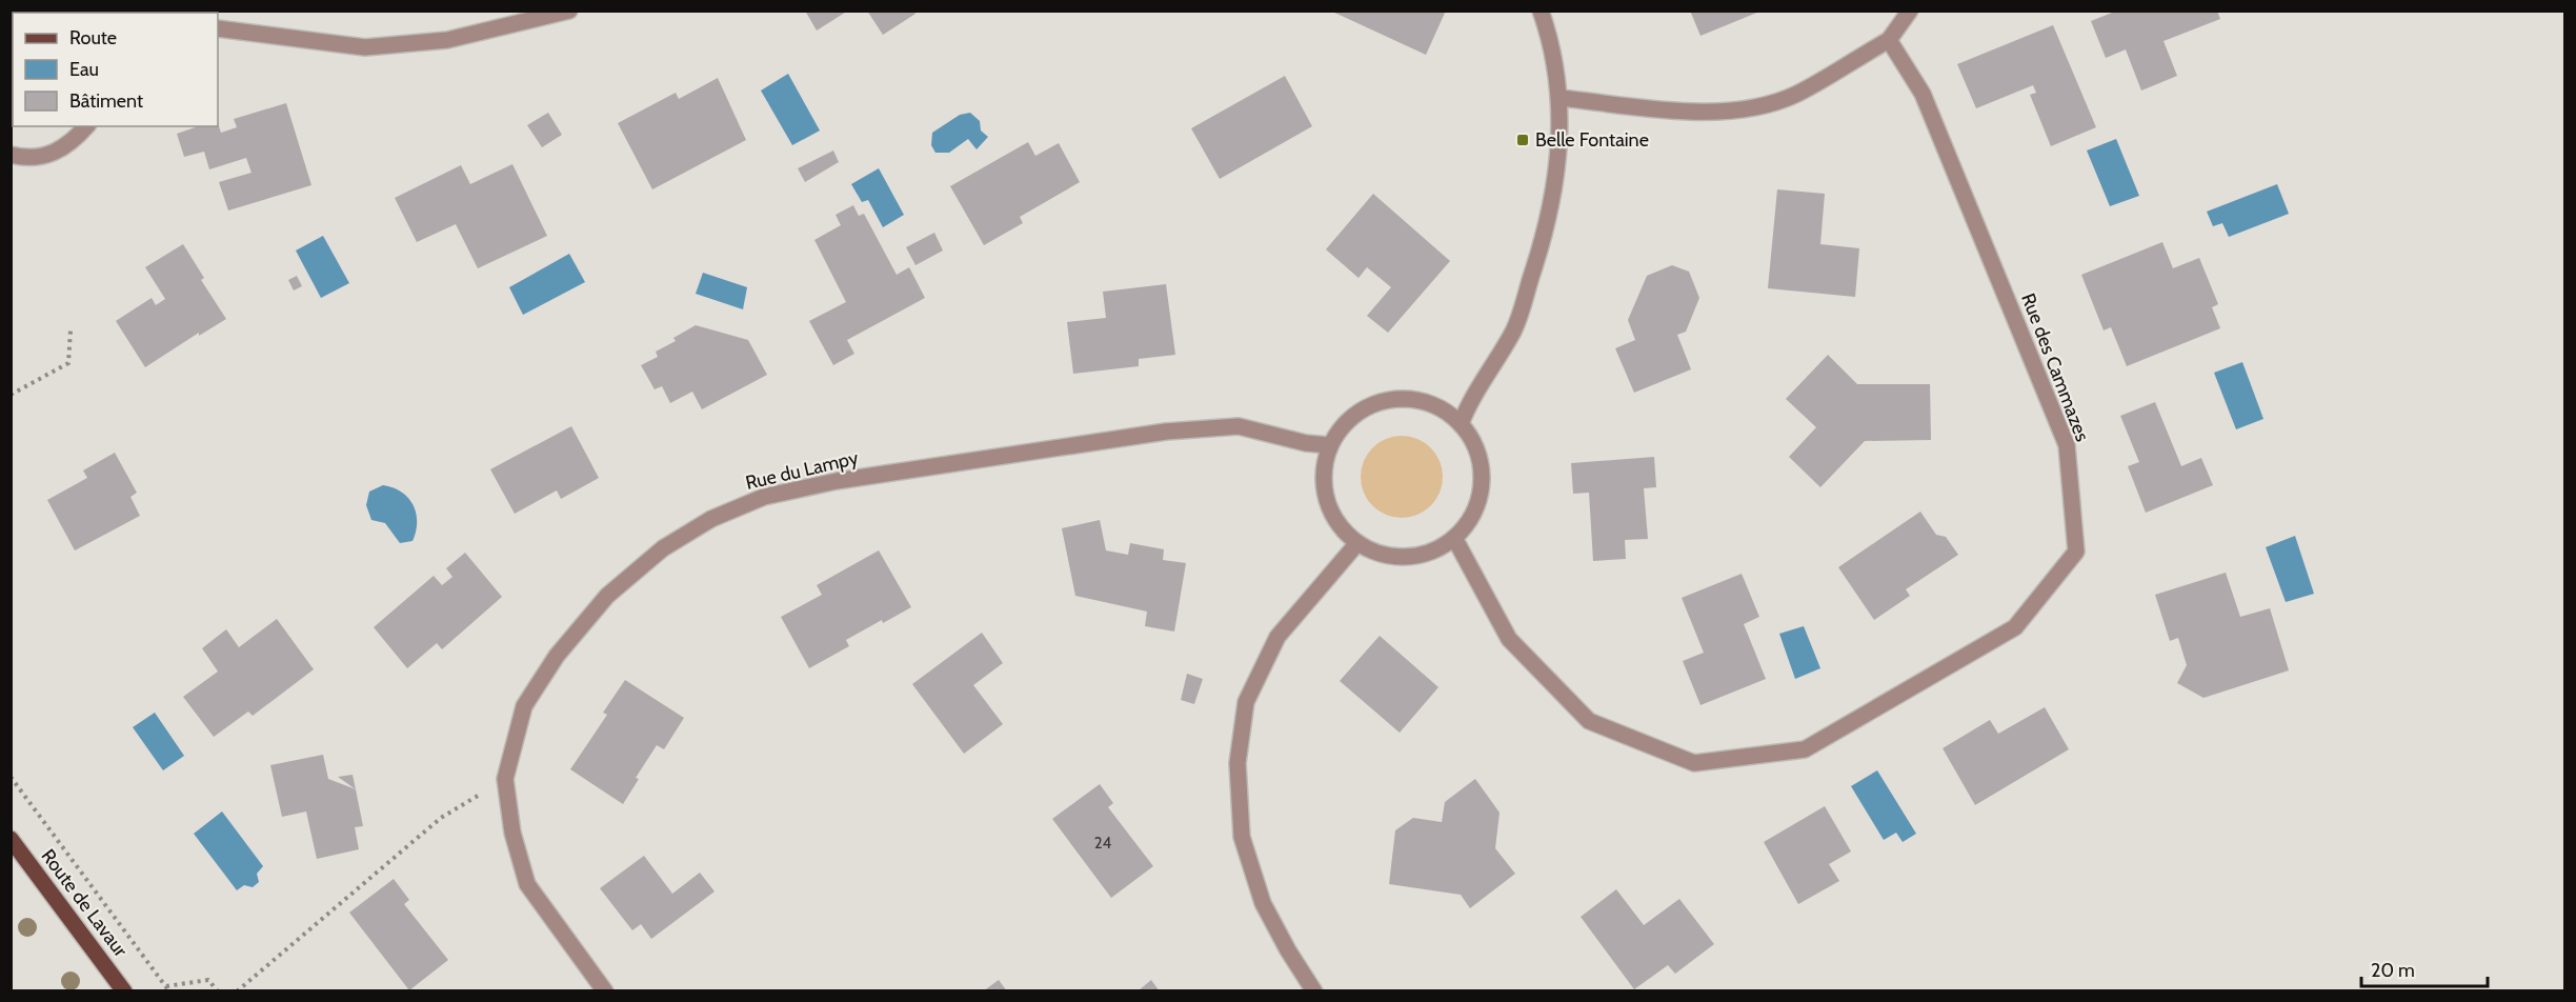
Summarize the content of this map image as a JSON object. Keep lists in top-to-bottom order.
{
  "streets": {
    "main road": ["Route de Lavaur"],
    "street": ["Rue des Cammazes", "Rue du Lampy"]
  },
  "crossings": [
    ["Rue des Cammazes", "Rue du Lampy"]
  ],
  "places": {
    "transit": ["Belle Fontaine"]
  },
  "house_numbers": ["24"],
  "legend": ["Route", "Eau", "Bâtiment"],
  "scale_bar": "20 m"
}
